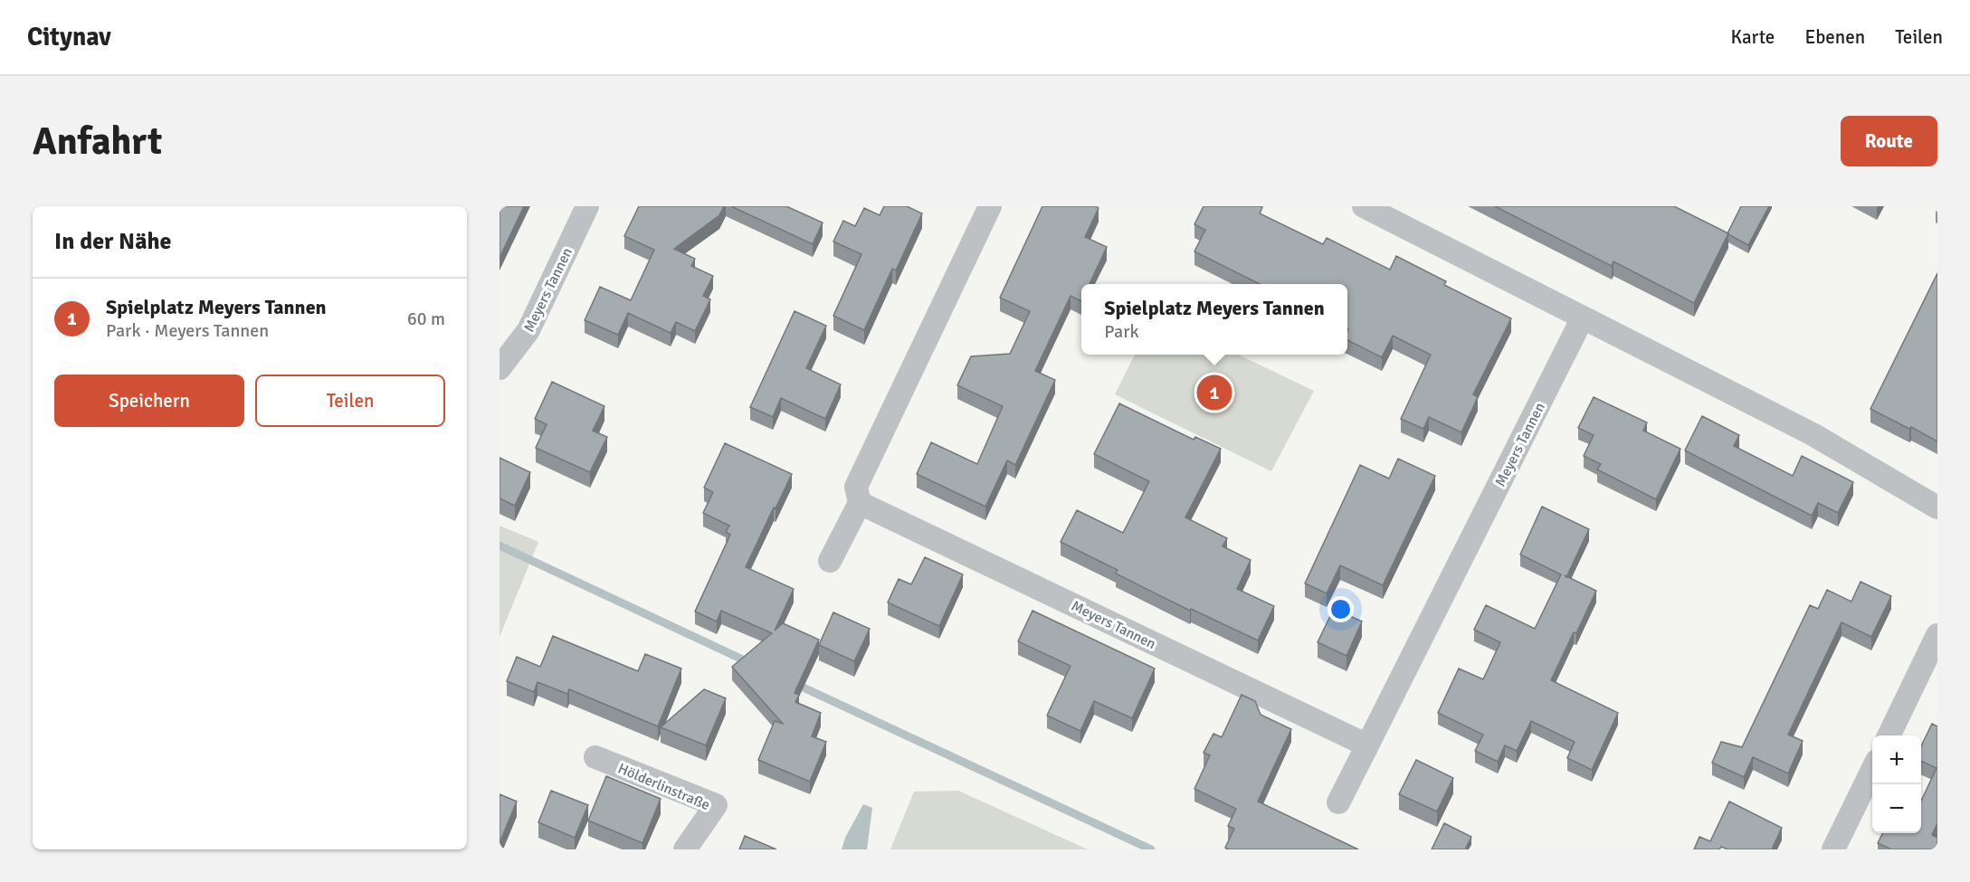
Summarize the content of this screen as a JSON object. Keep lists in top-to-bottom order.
{
  "streets": {
    "street": ["Meyers Tannen", "Hölderlinstraße"]
  },
  "page": {
    "header": "Citynav",
    "nav": ["Karte", "Ebenen", "Teilen"],
    "buttons": [
      "Route",
      ["Speichern", "Teilen"]
    ],
    "title": "Anfahrt",
    "heading": "In der Nähe",
    "list": [
      {
        "mark": "1",
        "name": "Spielplatz Meyers Tannen",
        "note": "Park · Meyers Tannen",
        "value": "60 m"
      }
    ],
    "popup": ["Spielplatz Meyers Tannen", "Park"],
    "pins": "1",
    "map_buttons": ["+", "−"]
  }
}
